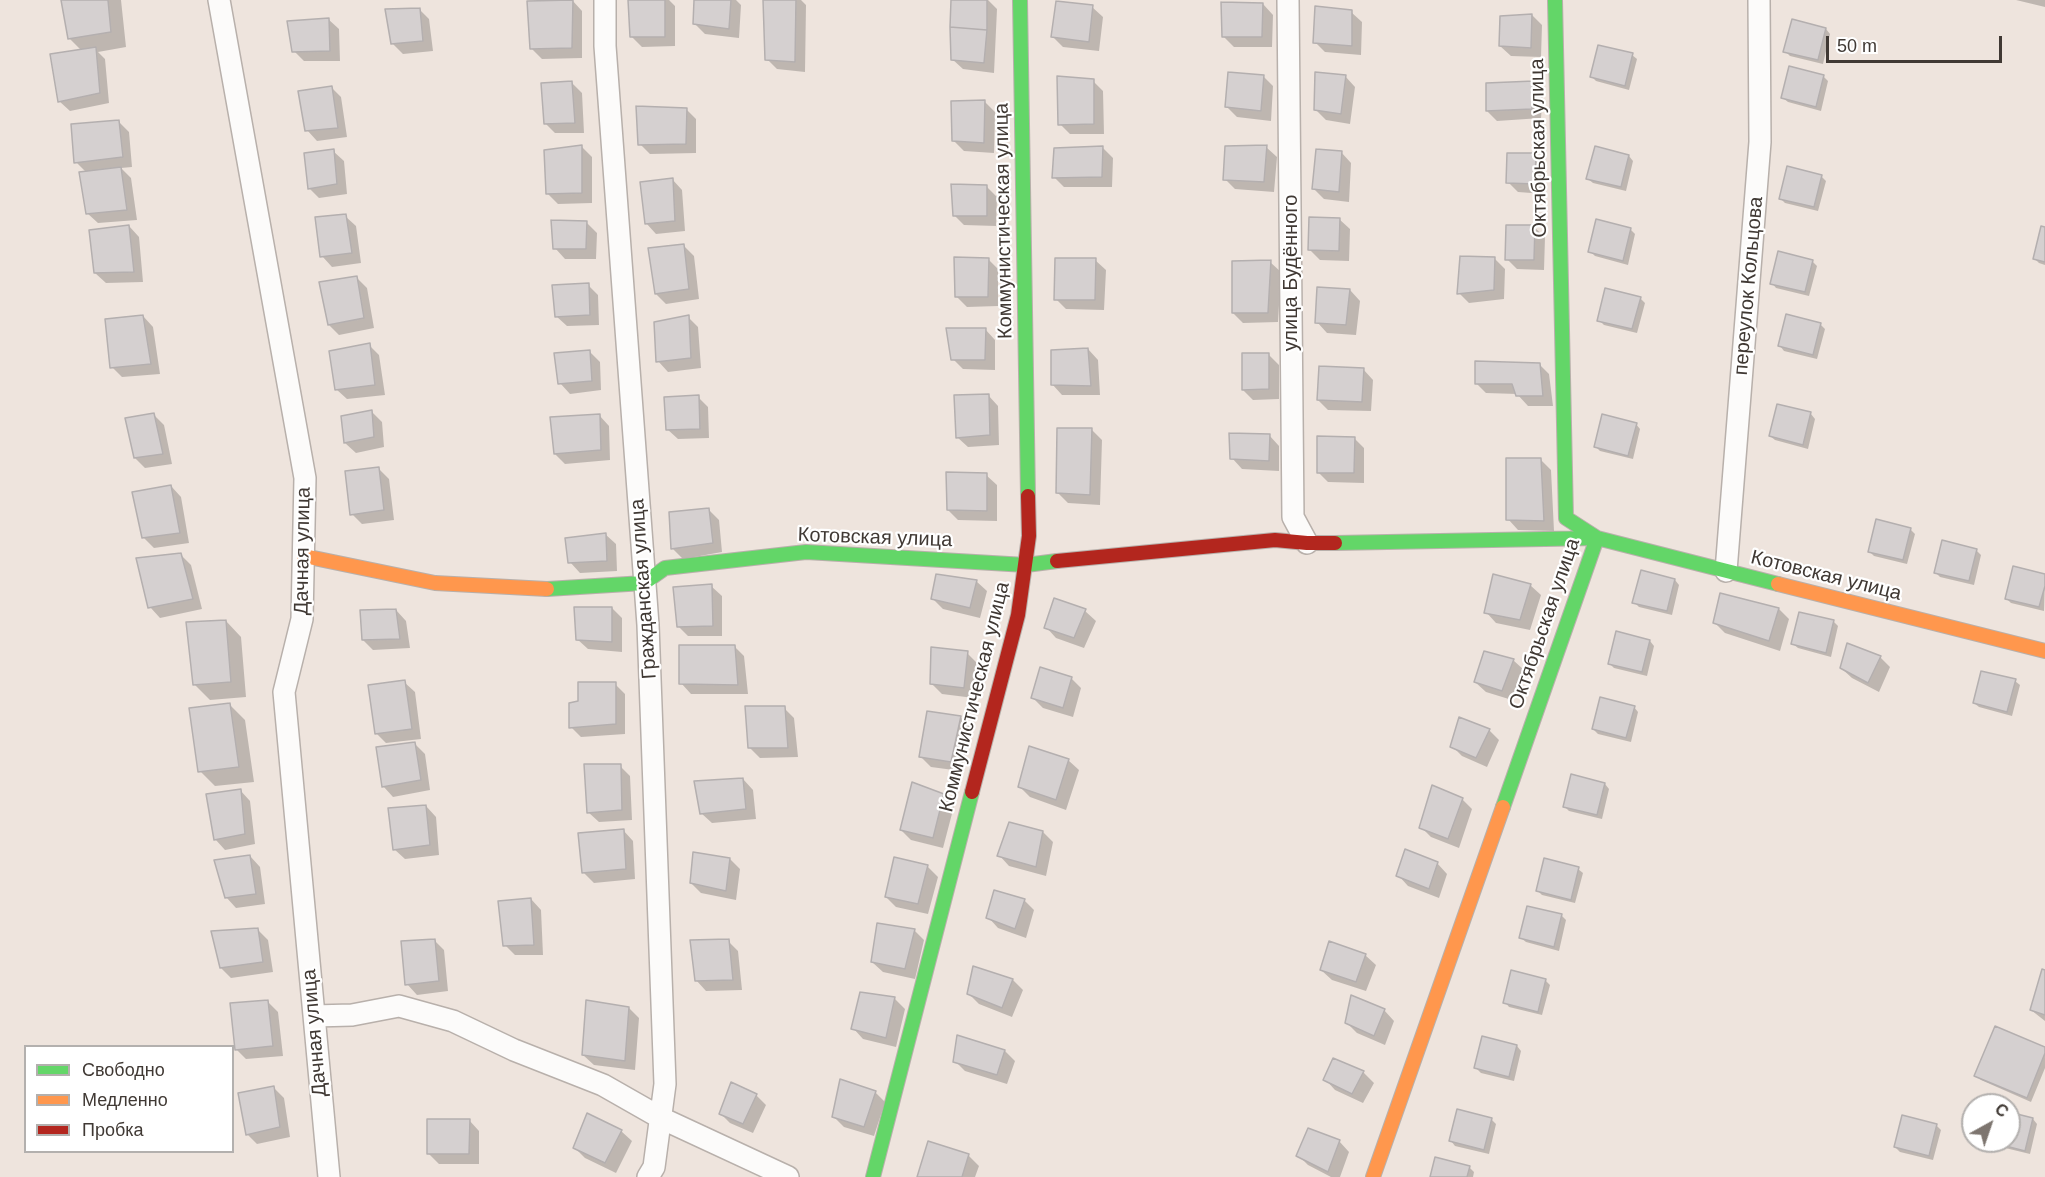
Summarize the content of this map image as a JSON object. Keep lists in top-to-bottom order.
{
  "streets": {
    "street": [
      "Октябрьская улица",
      "Коммунистическая улица",
      "улица Будённого",
      "переулок Кольцова",
      "Котовская улица",
      "Дачная улица",
      "Гражданская улица"
    ]
  },
  "crossings": [
    ["Октябрьская улица", "Котовская улица"],
    ["Коммунистическая улица", "Котовская улица"],
    ["улица Будённого", "Котовская улица"],
    ["переулок Кольцова", "Котовская улица"],
    ["Котовская улица", "Дачная улица"],
    ["Котовская улица", "Гражданская улица"]
  ],
  "legend": ["Свободно", "Медленно", "Пробка"],
  "scale_bar": "50 m",
  "north": "top right"
}
